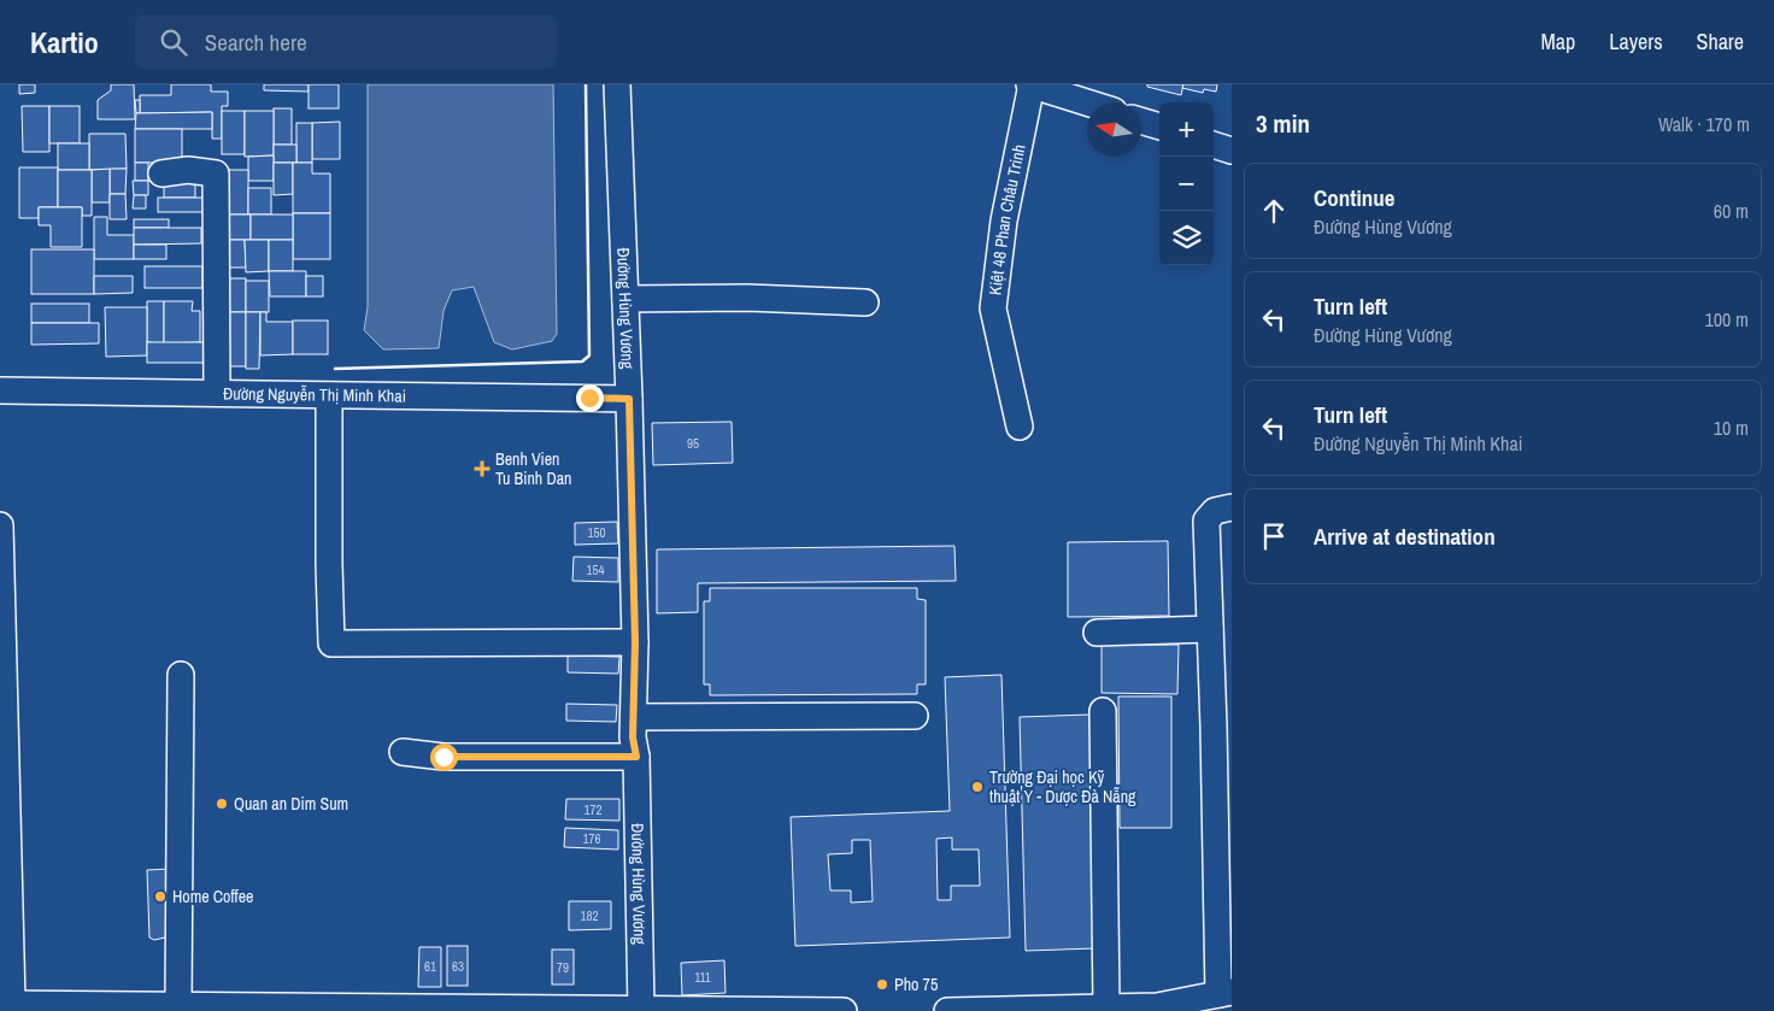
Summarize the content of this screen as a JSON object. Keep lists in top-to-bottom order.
{
  "streets": {
    "street": ["Kiệt 48 Phan Châu Trinh", "Đường Hùng Vương", "Đường Nguyễn Thị Minh Khai"]
  },
  "crossings": [
    ["Đường Hùng Vương", "Đường Nguyễn Thị Minh Khai"]
  ],
  "places": {
    "health": ["Benh Vien Tu Binh Dan"],
    "other": [
      "Trường Đại học Kỹ thuật Y - Dược Đà Nẵng",
      "Quan an Dim Sum",
      "Home Coffee",
      "Pho 75"
    ]
  },
  "house_numbers": [
    "95",
    "150",
    "154",
    "172",
    "176",
    "182",
    "61",
    "63",
    "79",
    "111"
  ],
  "north": "left",
  "page": {
    "header": "Kartio",
    "search": "Search here",
    "nav": ["Map", "Layers", "Share"],
    "heading": ["3 min", "Walk · 170 m"],
    "map_buttons": ["+", "−"],
    "list": [
      ["Continue", "Đường Hùng Vương", "60 m"],
      ["Turn left", "Đường Hùng Vương", "100 m"],
      ["Turn left", "Đường Nguyễn Thị Minh Khai", "10 m"],
      "Arrive at destination"
    ]
  }
}
